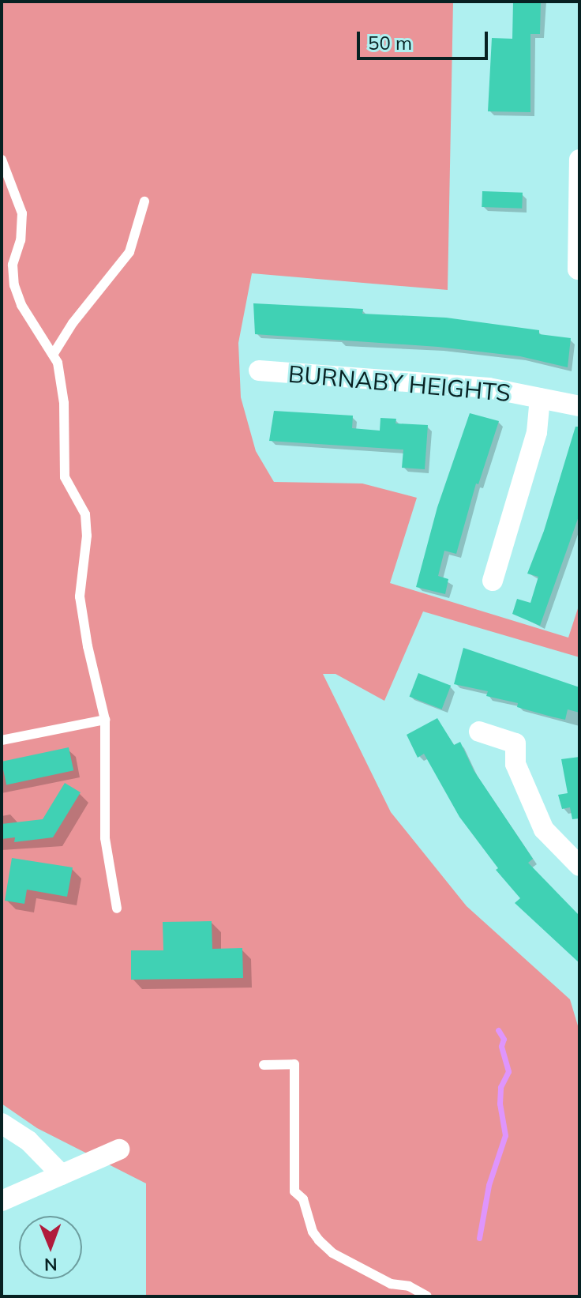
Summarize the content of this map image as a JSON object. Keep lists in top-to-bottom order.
{
  "streets": {
    "street": ["BURNABY HEIGHTS"]
  },
  "scale_bar": "50 m",
  "north": "bottom"
}
